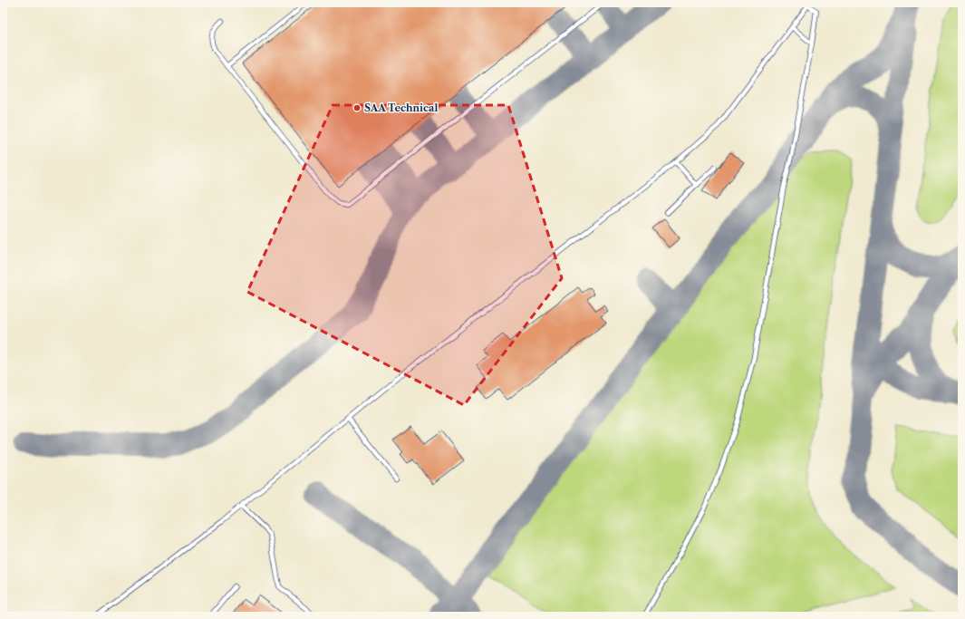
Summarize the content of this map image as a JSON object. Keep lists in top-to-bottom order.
{
  "places": ["SAA Technical"]
}
